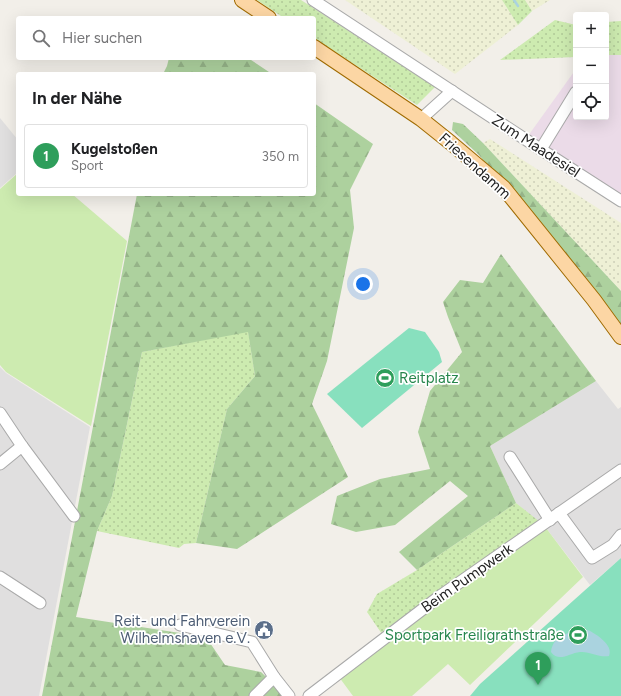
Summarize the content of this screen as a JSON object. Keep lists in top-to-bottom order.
{
  "streets": {
    "main road": ["Friesendamm"],
    "street": ["Zum Maadesiel", "Beim Pumpwerk"]
  },
  "places": {
    "sports": ["Reitplatz", "Sportpark Freiligrathstraße"],
    "public building": ["Reit- und Fahrverein Wilhelmshaven e.V."]
  },
  "page": {
    "map_buttons": ["+", "−"],
    "search": "Hier suchen",
    "heading": "In der Nähe",
    "list": [
      {
        "mark": "1",
        "name": "Kugelstoßen",
        "note": "Sport",
        "value": "350 m"
      }
    ],
    "pins": "1"
  }
}
